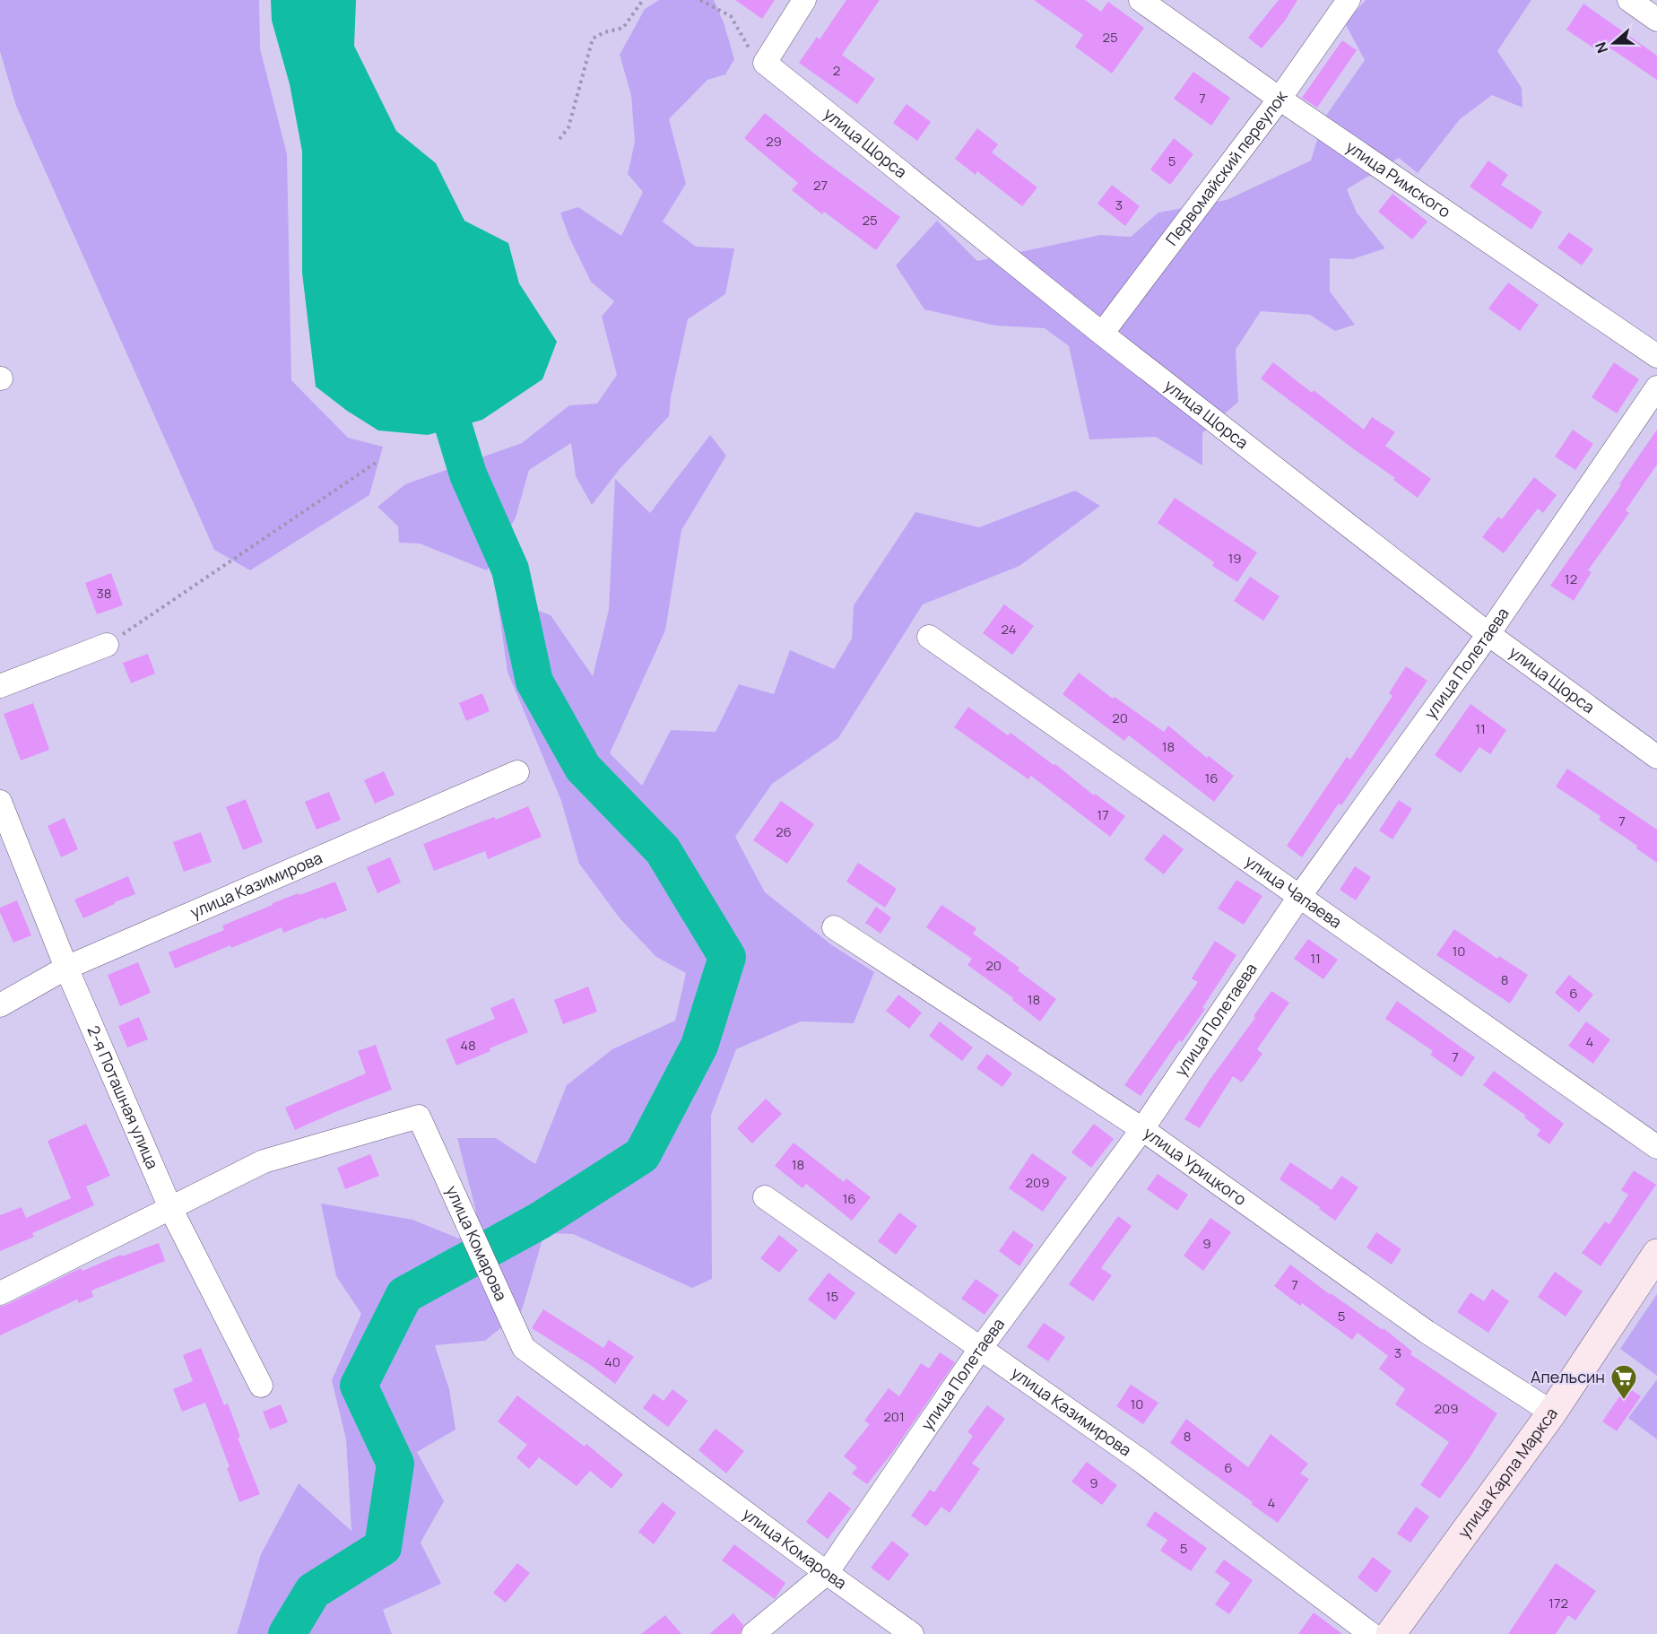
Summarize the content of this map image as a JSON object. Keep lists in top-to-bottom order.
{
  "streets": {
    "main road": ["улица Карла Маркса"],
    "street": [
      "улица Щорса",
      "Первомайский переулок",
      "улица Римского",
      "улица Полетаева",
      "улица Казимирова",
      "улица Чапаева",
      "2-я Поташная улица",
      "улица Урицкого",
      "улица Комарова"
    ]
  },
  "crossings": [
    ["улица Щорса", "Первомайский переулок"],
    ["улица Щорса", "улица Полетаева"],
    ["Первомайский переулок", "улица Римского"],
    ["улица Полетаева", "улица Казимирова"],
    ["улица Полетаева", "улица Чапаева"],
    ["улица Полетаева", "улица Урицкого"],
    ["улица Полетаева", "улица Комарова"],
    ["улица Казимирова", "2-я Поташная улица"],
    ["2-я Поташная улица", "улица Комарова"],
    ["улица Урицкого", "улица Карла Маркса"]
  ],
  "places": {
    "supermarket": ["Апельсин"]
  },
  "house_numbers": [
    "25",
    "2",
    "7",
    "29",
    "5",
    "27",
    "3",
    "25",
    "19",
    "12",
    "38",
    "24",
    "20",
    "11",
    "18",
    "16",
    "17",
    "7",
    "26",
    "10",
    "11",
    "20",
    "8",
    "6",
    "18",
    "4",
    "48",
    "7",
    "18",
    "209",
    "16",
    "9",
    "7",
    "15",
    "5",
    "3",
    "40",
    "10",
    "209",
    "201",
    "8",
    "6",
    "9",
    "4",
    "5",
    "172"
  ],
  "north": "left"
}
